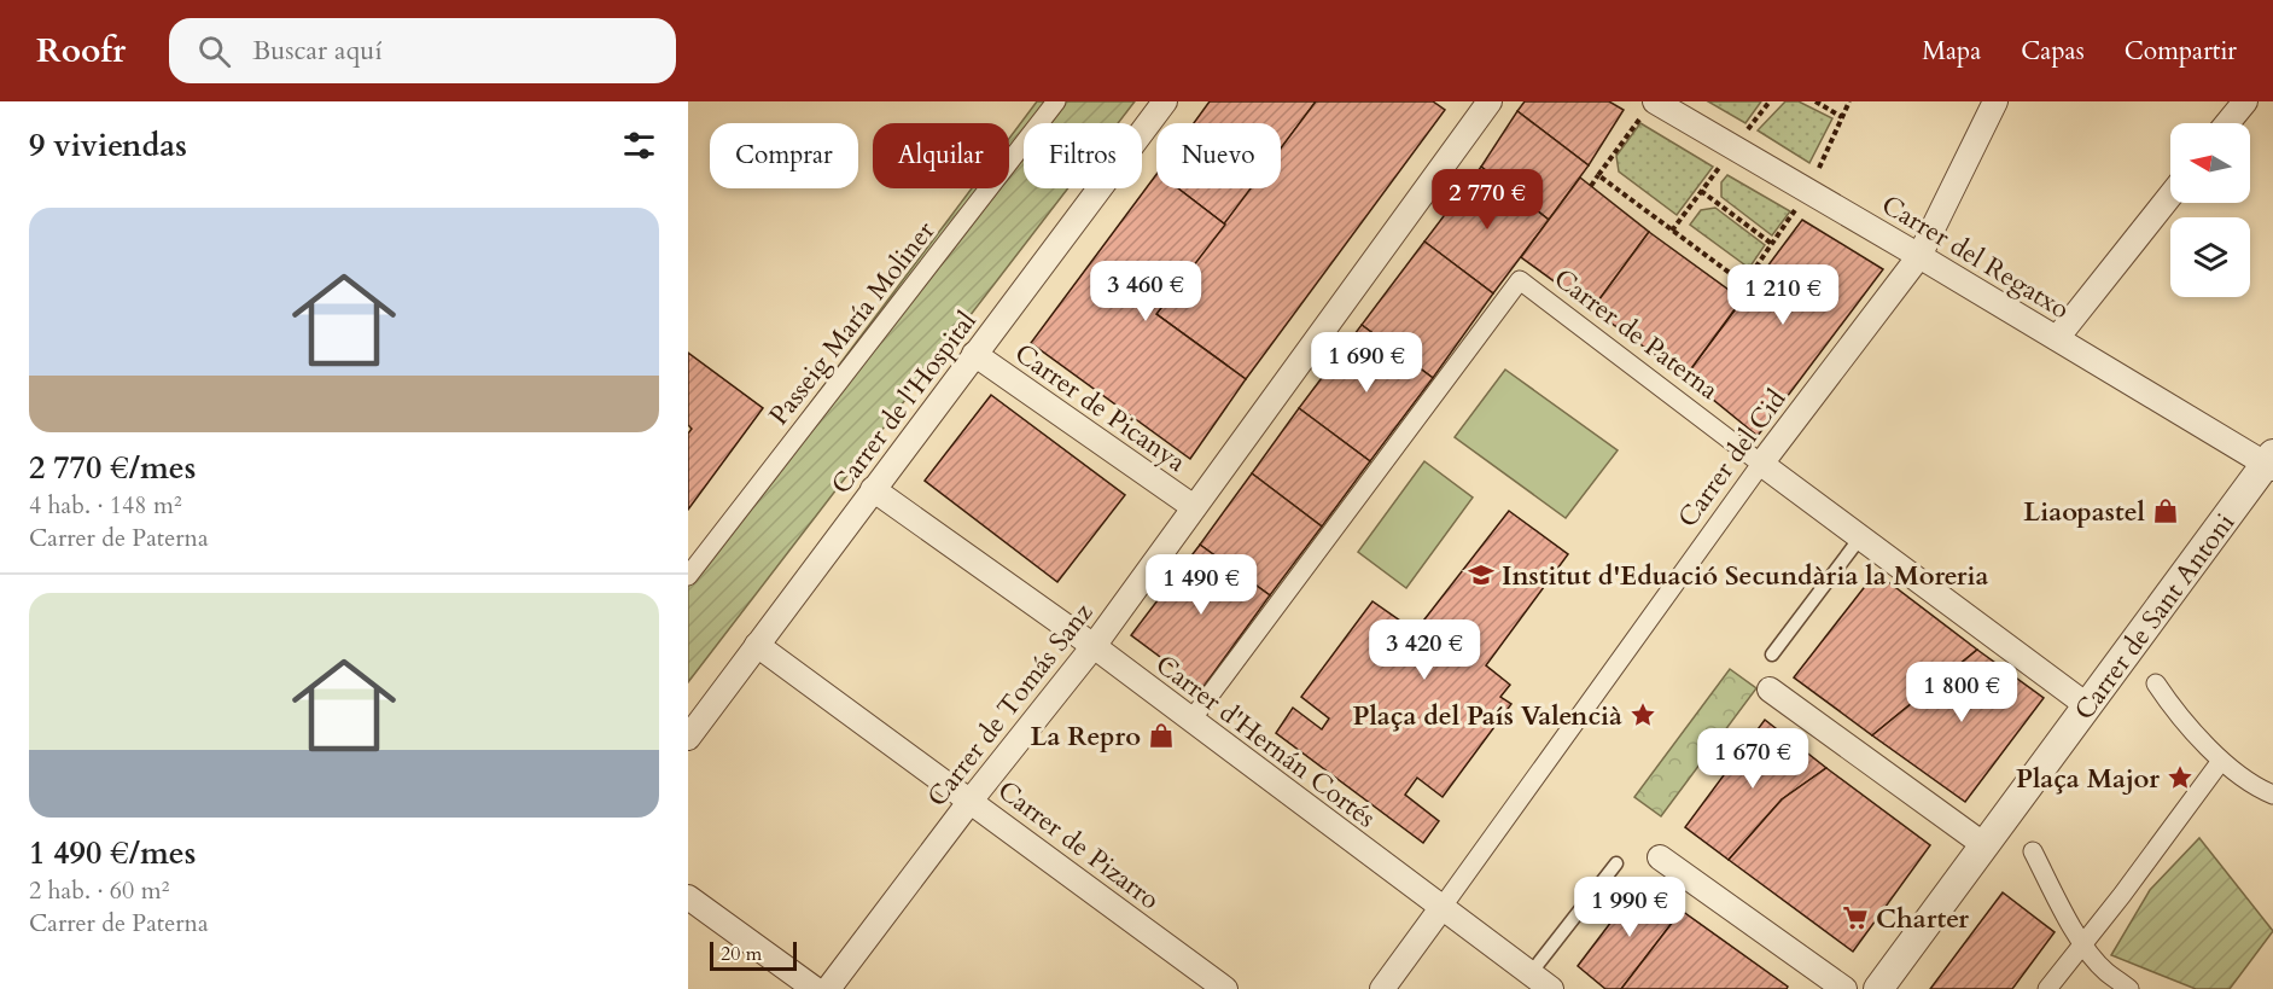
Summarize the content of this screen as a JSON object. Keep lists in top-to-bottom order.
{
  "streets": {
    "street": [
      "Carrer del Regatxo",
      "Passeig María Moliner",
      "Carrer de Paterna",
      "Carrer de l'Hospital",
      "Carrer de Picanya",
      "Carrer del Cid",
      "Carrer de Sant Antoni",
      "Carrer de Tomás Sanz",
      "Carrer d'Hernán Cortés",
      "Carrer de Pizarro"
    ]
  },
  "crossings": [
    ["Carrer del Regatxo", "Carrer del Cid"],
    ["Carrer del Regatxo", "Carrer de Sant Antoni"],
    ["Carrer de Paterna", "Carrer del Cid"],
    ["Carrer de Paterna", "Carrer de Sant Antoni"],
    ["Carrer de Paterna", "Carrer d'Hernán Cortés"],
    ["Carrer de l'Hospital", "Carrer de Picanya"],
    ["Carrer de l'Hospital", "Carrer d'Hernán Cortés"],
    ["Carrer de l'Hospital", "Carrer de Pizarro"],
    ["Carrer de Picanya", "Carrer de Tomás Sanz"],
    ["Carrer del Cid", "Carrer d'Hernán Cortés"],
    ["Carrer de Tomás Sanz", "Carrer d'Hernán Cortés"],
    ["Carrer de Tomás Sanz", "Carrer de Pizarro"]
  ],
  "places": {
    "shop": ["Liaopastel", "La Repro"],
    "school or university": ["Institut d'Eduació Secundària la Moreria"],
    "place": ["Plaça del País Valencià", "Plaça Major"],
    "supermarket": ["Charter"]
  },
  "scale_bar": "20 m",
  "north": "left",
  "page": {
    "header": "Roofr",
    "search": "Buscar aquí",
    "nav": ["Mapa", "Capas", "Compartir"],
    "heading": "9 viviendas",
    "chip": [
      "Comprar",
      "Alquilar",
      "Filtros",
      "Nuevo"
    ],
    "price": [
      "2 770 €",
      "3 460 €",
      "1 210 €",
      "1 690 €",
      "1 490 €",
      "3 420 €",
      "1 800 €",
      "1 670 €",
      "1 990 €"
    ],
    "list": [
      {
        "name": "2 770 €/mes",
        "note": "4 hab. · 148 m² · Carrer de Paterna"
      },
      {
        "name": "1 490 €/mes",
        "note": "2 hab. · 60 m² · Carrer de Paterna"
      }
    ],
    "scale": "20 m"
  }
}
